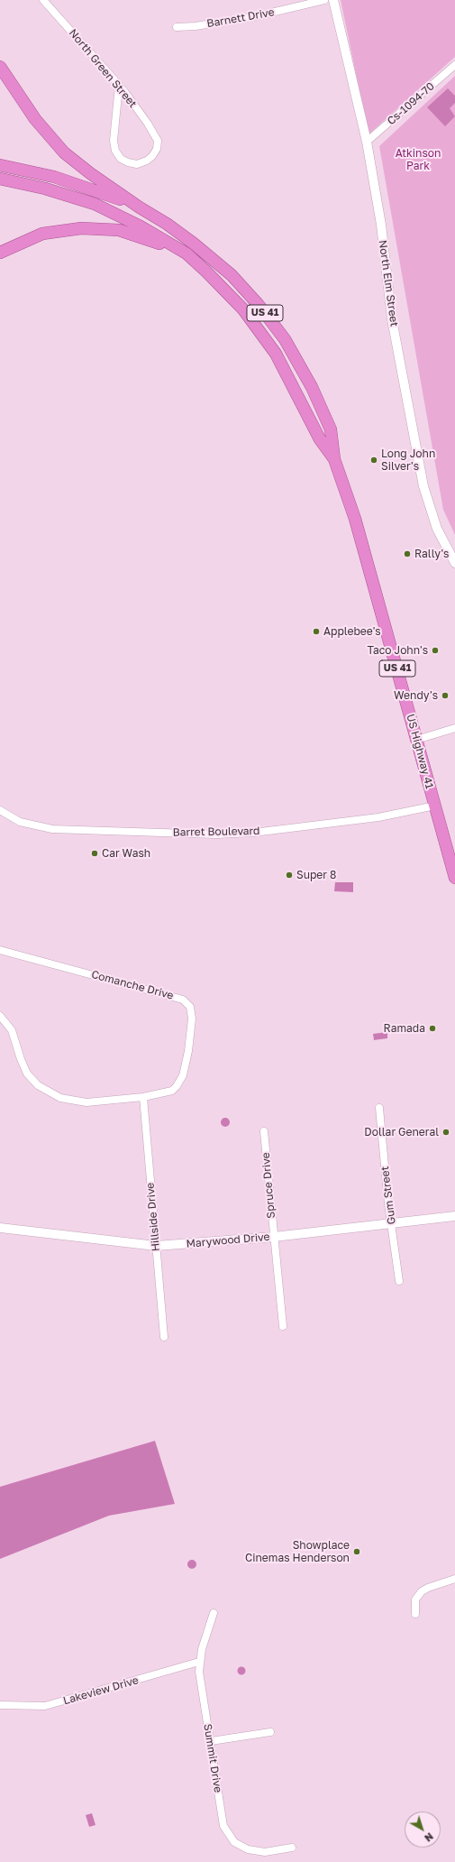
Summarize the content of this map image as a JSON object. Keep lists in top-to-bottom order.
{
  "streets": {
    "highway": ["US 41", "US Highway 41"],
    "street": [
      "Barnett Drive",
      "North Green Street",
      "Cs-1094-70",
      "North Elm Street",
      "Barret Boulevard",
      "Comanche Drive",
      "Spruce Drive",
      "Gum Street",
      "Hillside Drive",
      "Marywood Drive",
      "Lakeview Drive",
      "Summit Drive"
    ]
  },
  "crossings": [
    ["Cs-1094-70", "North Elm Street"],
    ["US 41", "US Highway 41"],
    ["US Highway 41", "Barret Boulevard"],
    ["Comanche Drive", "Hillside Drive"],
    ["Spruce Drive", "Marywood Drive"],
    ["Gum Street", "Marywood Drive"],
    ["Hillside Drive", "Marywood Drive"],
    ["Lakeview Drive", "Summit Drive"]
  ],
  "parks": ["Atkinson Park"],
  "places": [
    "Long John Silver's",
    "Rally's",
    "Applebee's",
    "Taco John's",
    "Wendy's",
    "Car Wash",
    "Super 8",
    "Ramada",
    "Dollar General",
    "Showplace Cinemas Henderson"
  ],
  "north": "bottom right"
}
